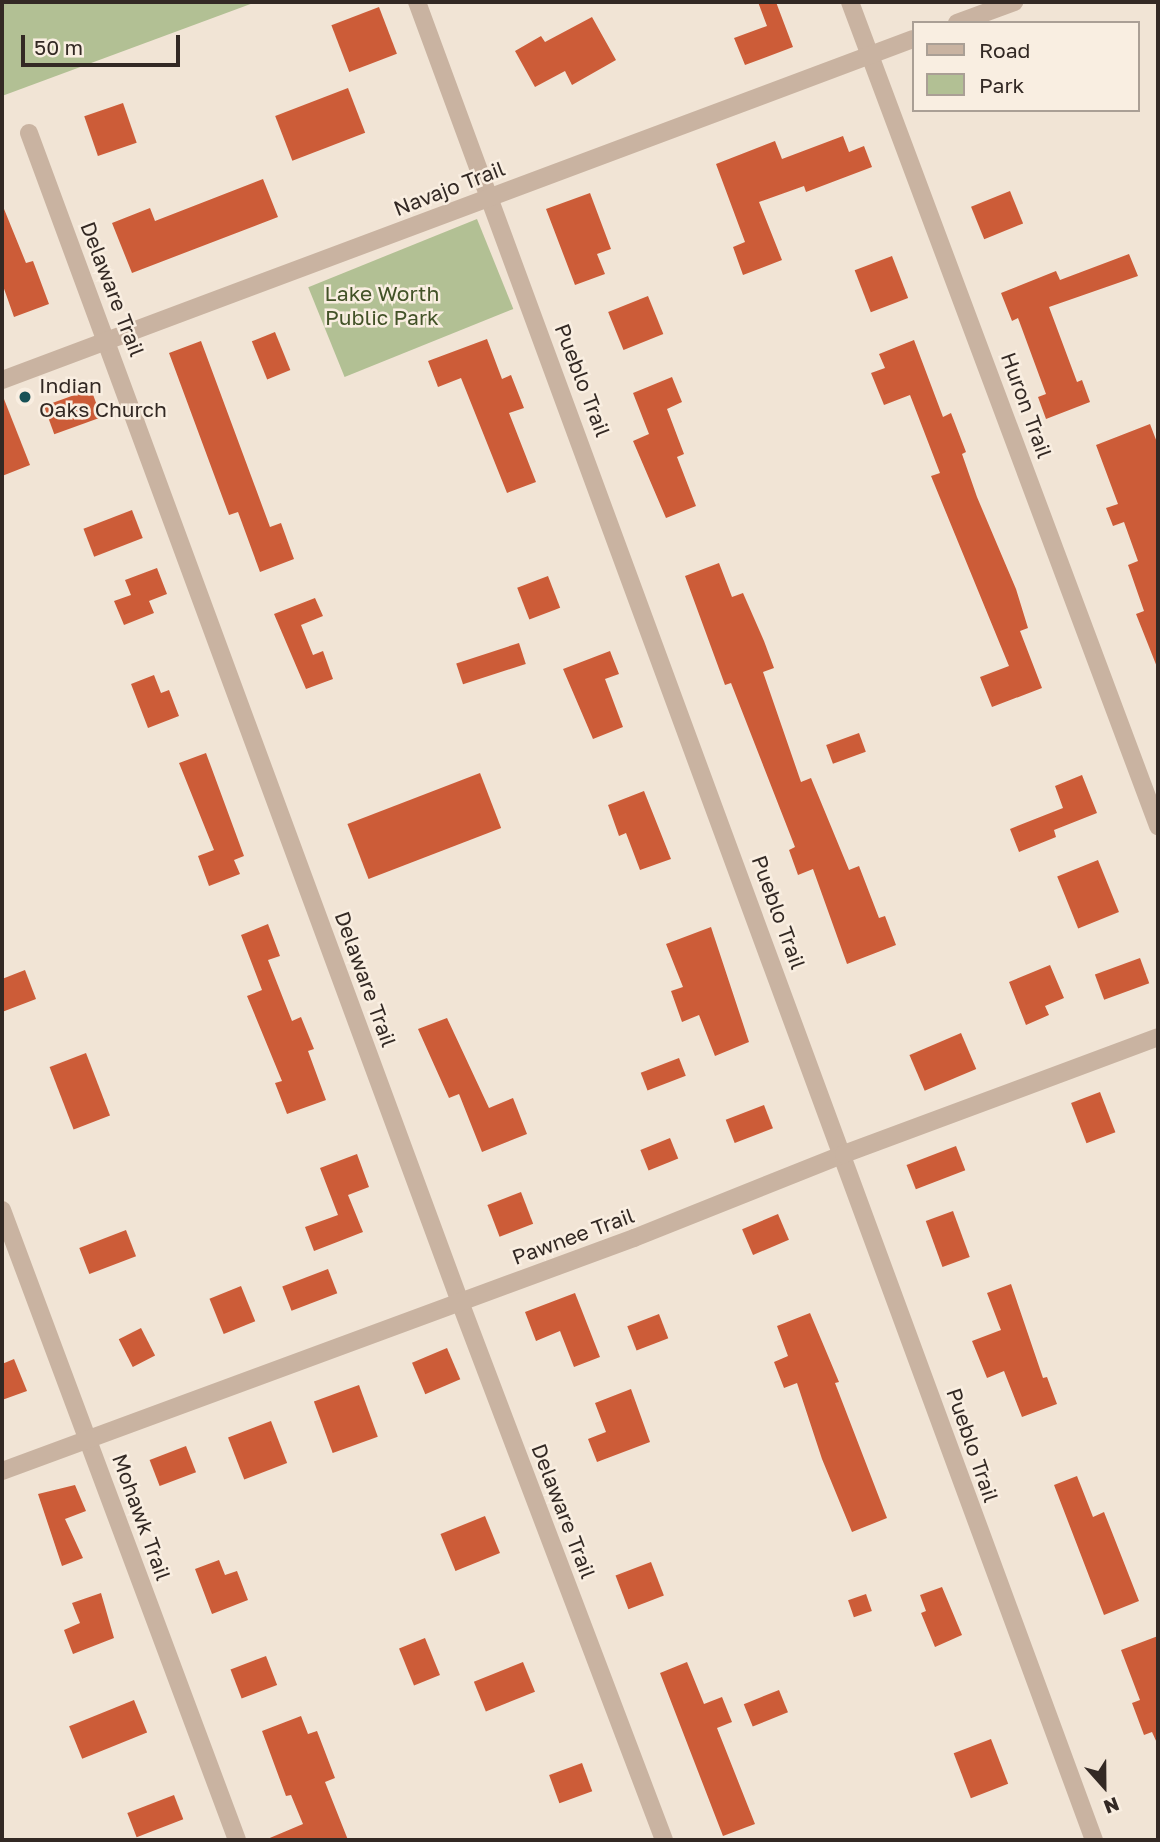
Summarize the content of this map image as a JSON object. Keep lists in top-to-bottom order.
{
  "streets": {
    "street": [
      "Navajo Trail",
      "Delaware Trail",
      "Pueblo Trail",
      "Huron Trail",
      "Pawnee Trail",
      "Mohawk Trail"
    ]
  },
  "crossings": [
    ["Navajo Trail", "Delaware Trail"],
    ["Navajo Trail", "Pueblo Trail"],
    ["Navajo Trail", "Huron Trail"],
    ["Delaware Trail", "Pawnee Trail"],
    ["Pueblo Trail", "Pawnee Trail"],
    ["Pawnee Trail", "Mohawk Trail"]
  ],
  "parks": ["Lake Worth Public Park"],
  "places": ["Indian Oaks Church"],
  "legend": ["Road", "Park"],
  "scale_bar": "50 m",
  "north": "bottom"
}
